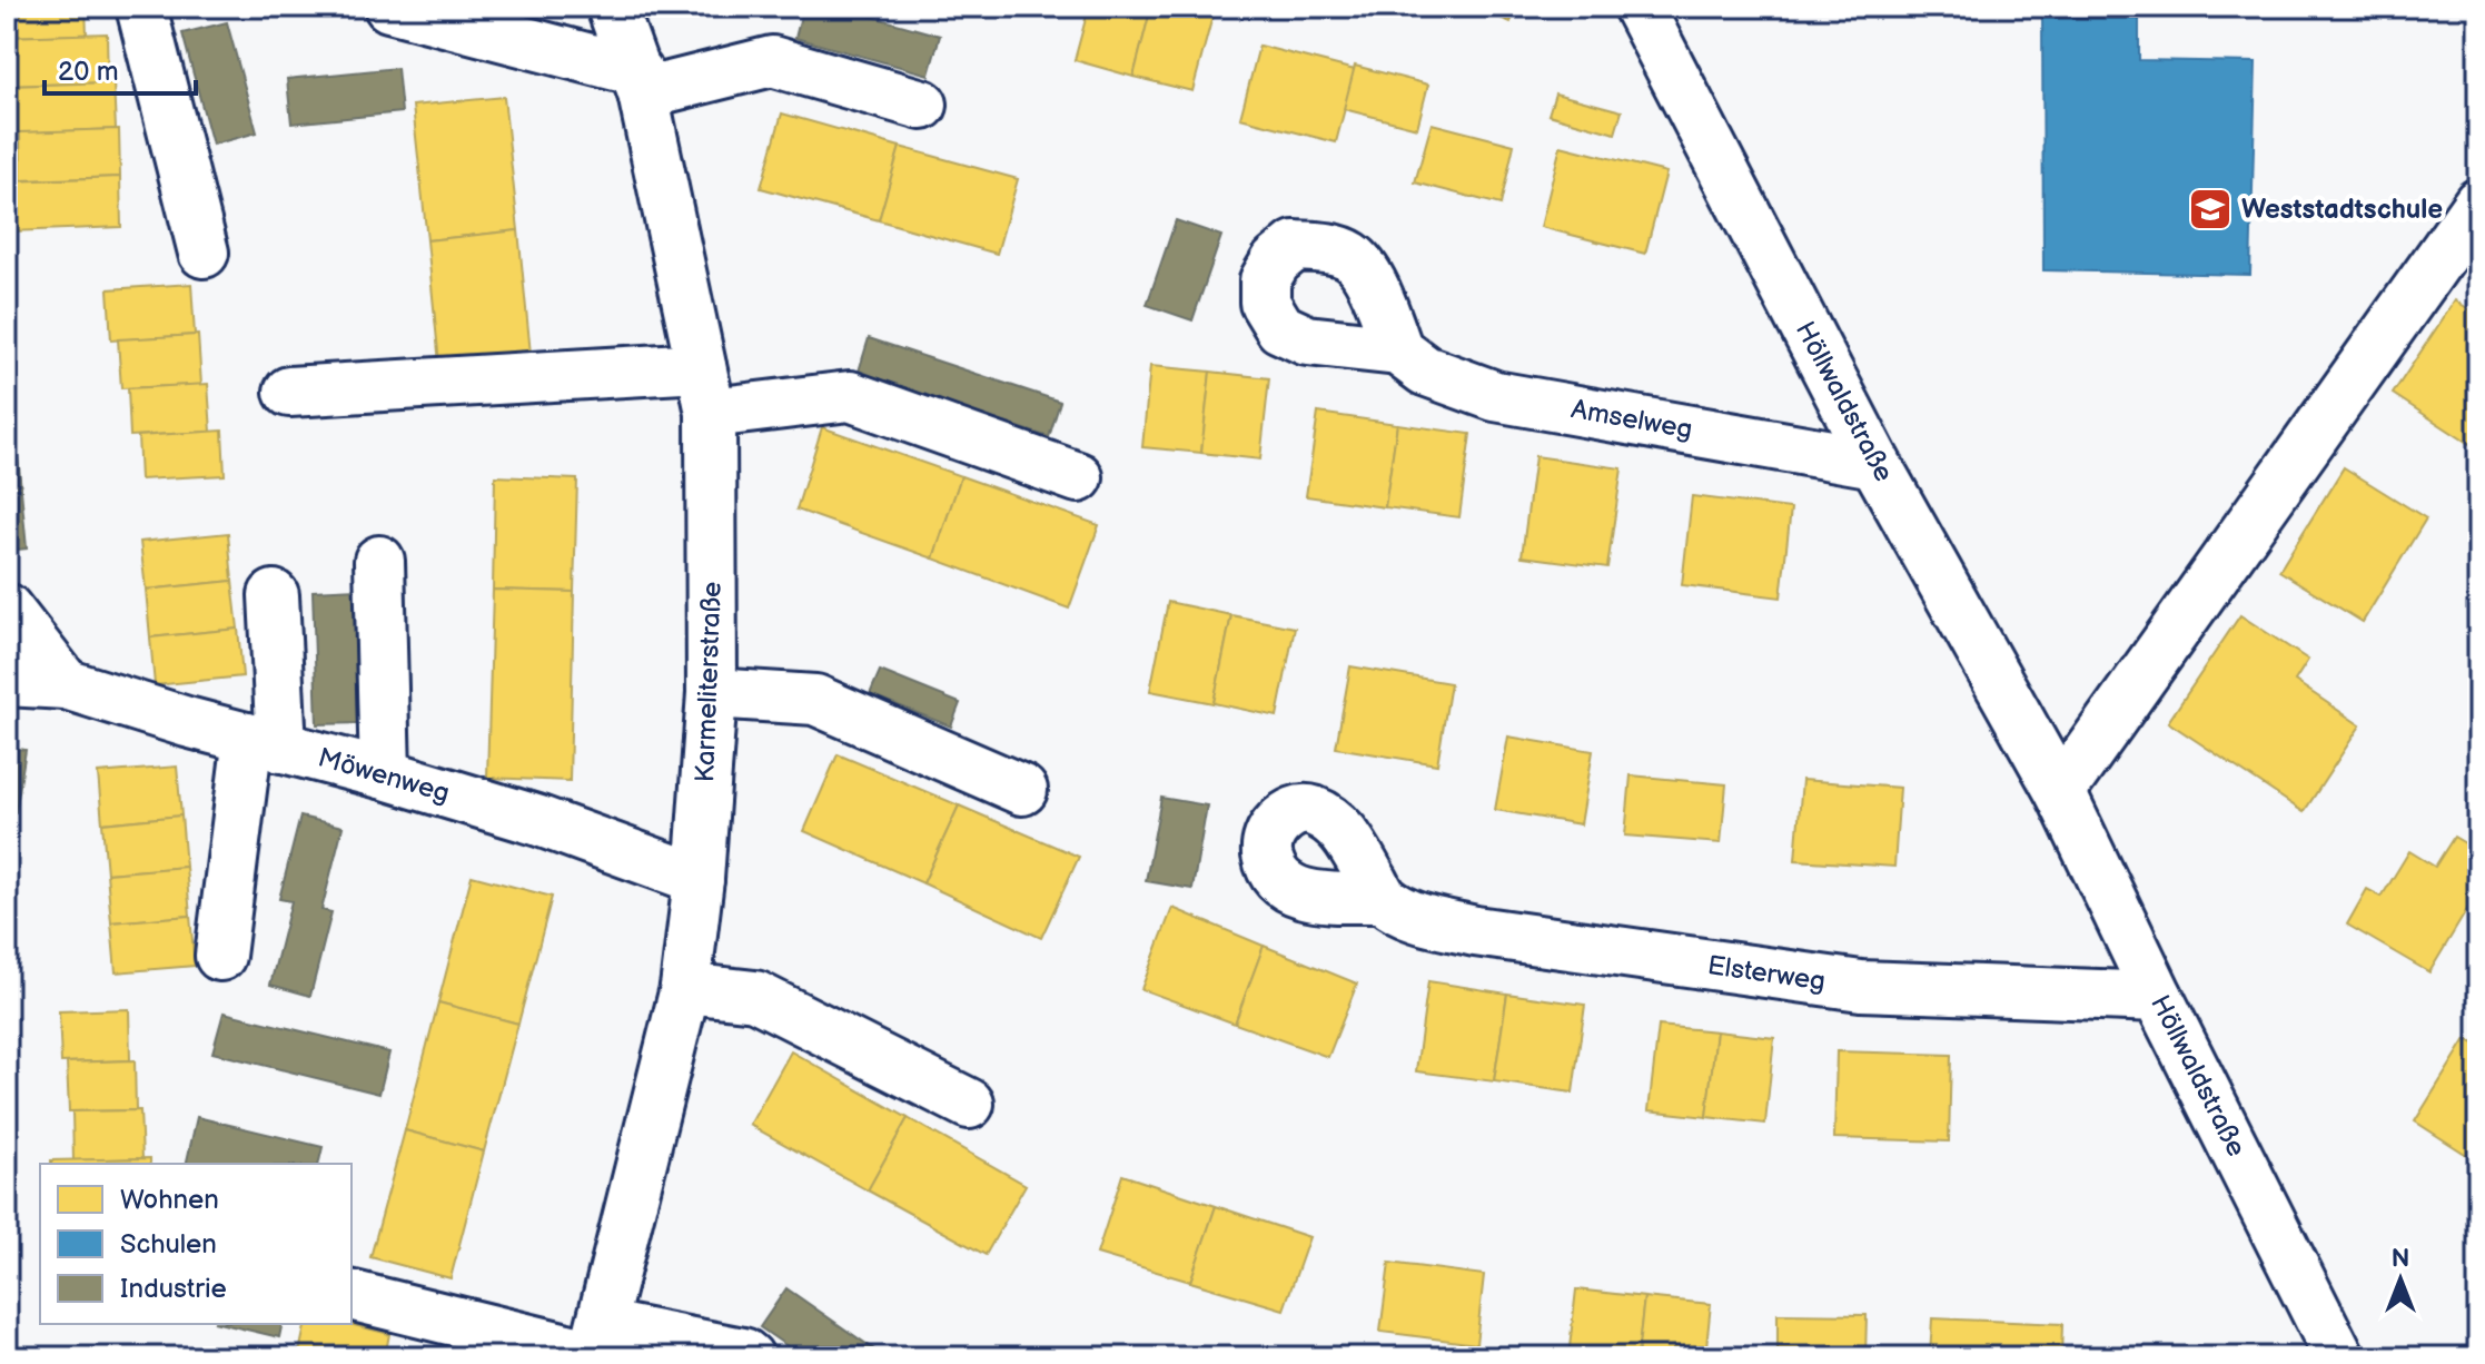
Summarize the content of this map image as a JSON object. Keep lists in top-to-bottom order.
{
  "streets": {
    "street": [
      "Höllwaldstraße",
      "Amselweg",
      "Karmeliterstraße",
      "Möwenweg",
      "Elsterweg"
    ]
  },
  "crossings": [
    ["Höllwaldstraße", "Amselweg"],
    ["Höllwaldstraße", "Elsterweg"],
    ["Karmeliterstraße", "Möwenweg"]
  ],
  "places": {
    "school or university": ["Weststadtschule"]
  },
  "legend": ["Wohnen", "Schulen", "Industrie"],
  "scale_bar": "20 m",
  "north": "top"
}
